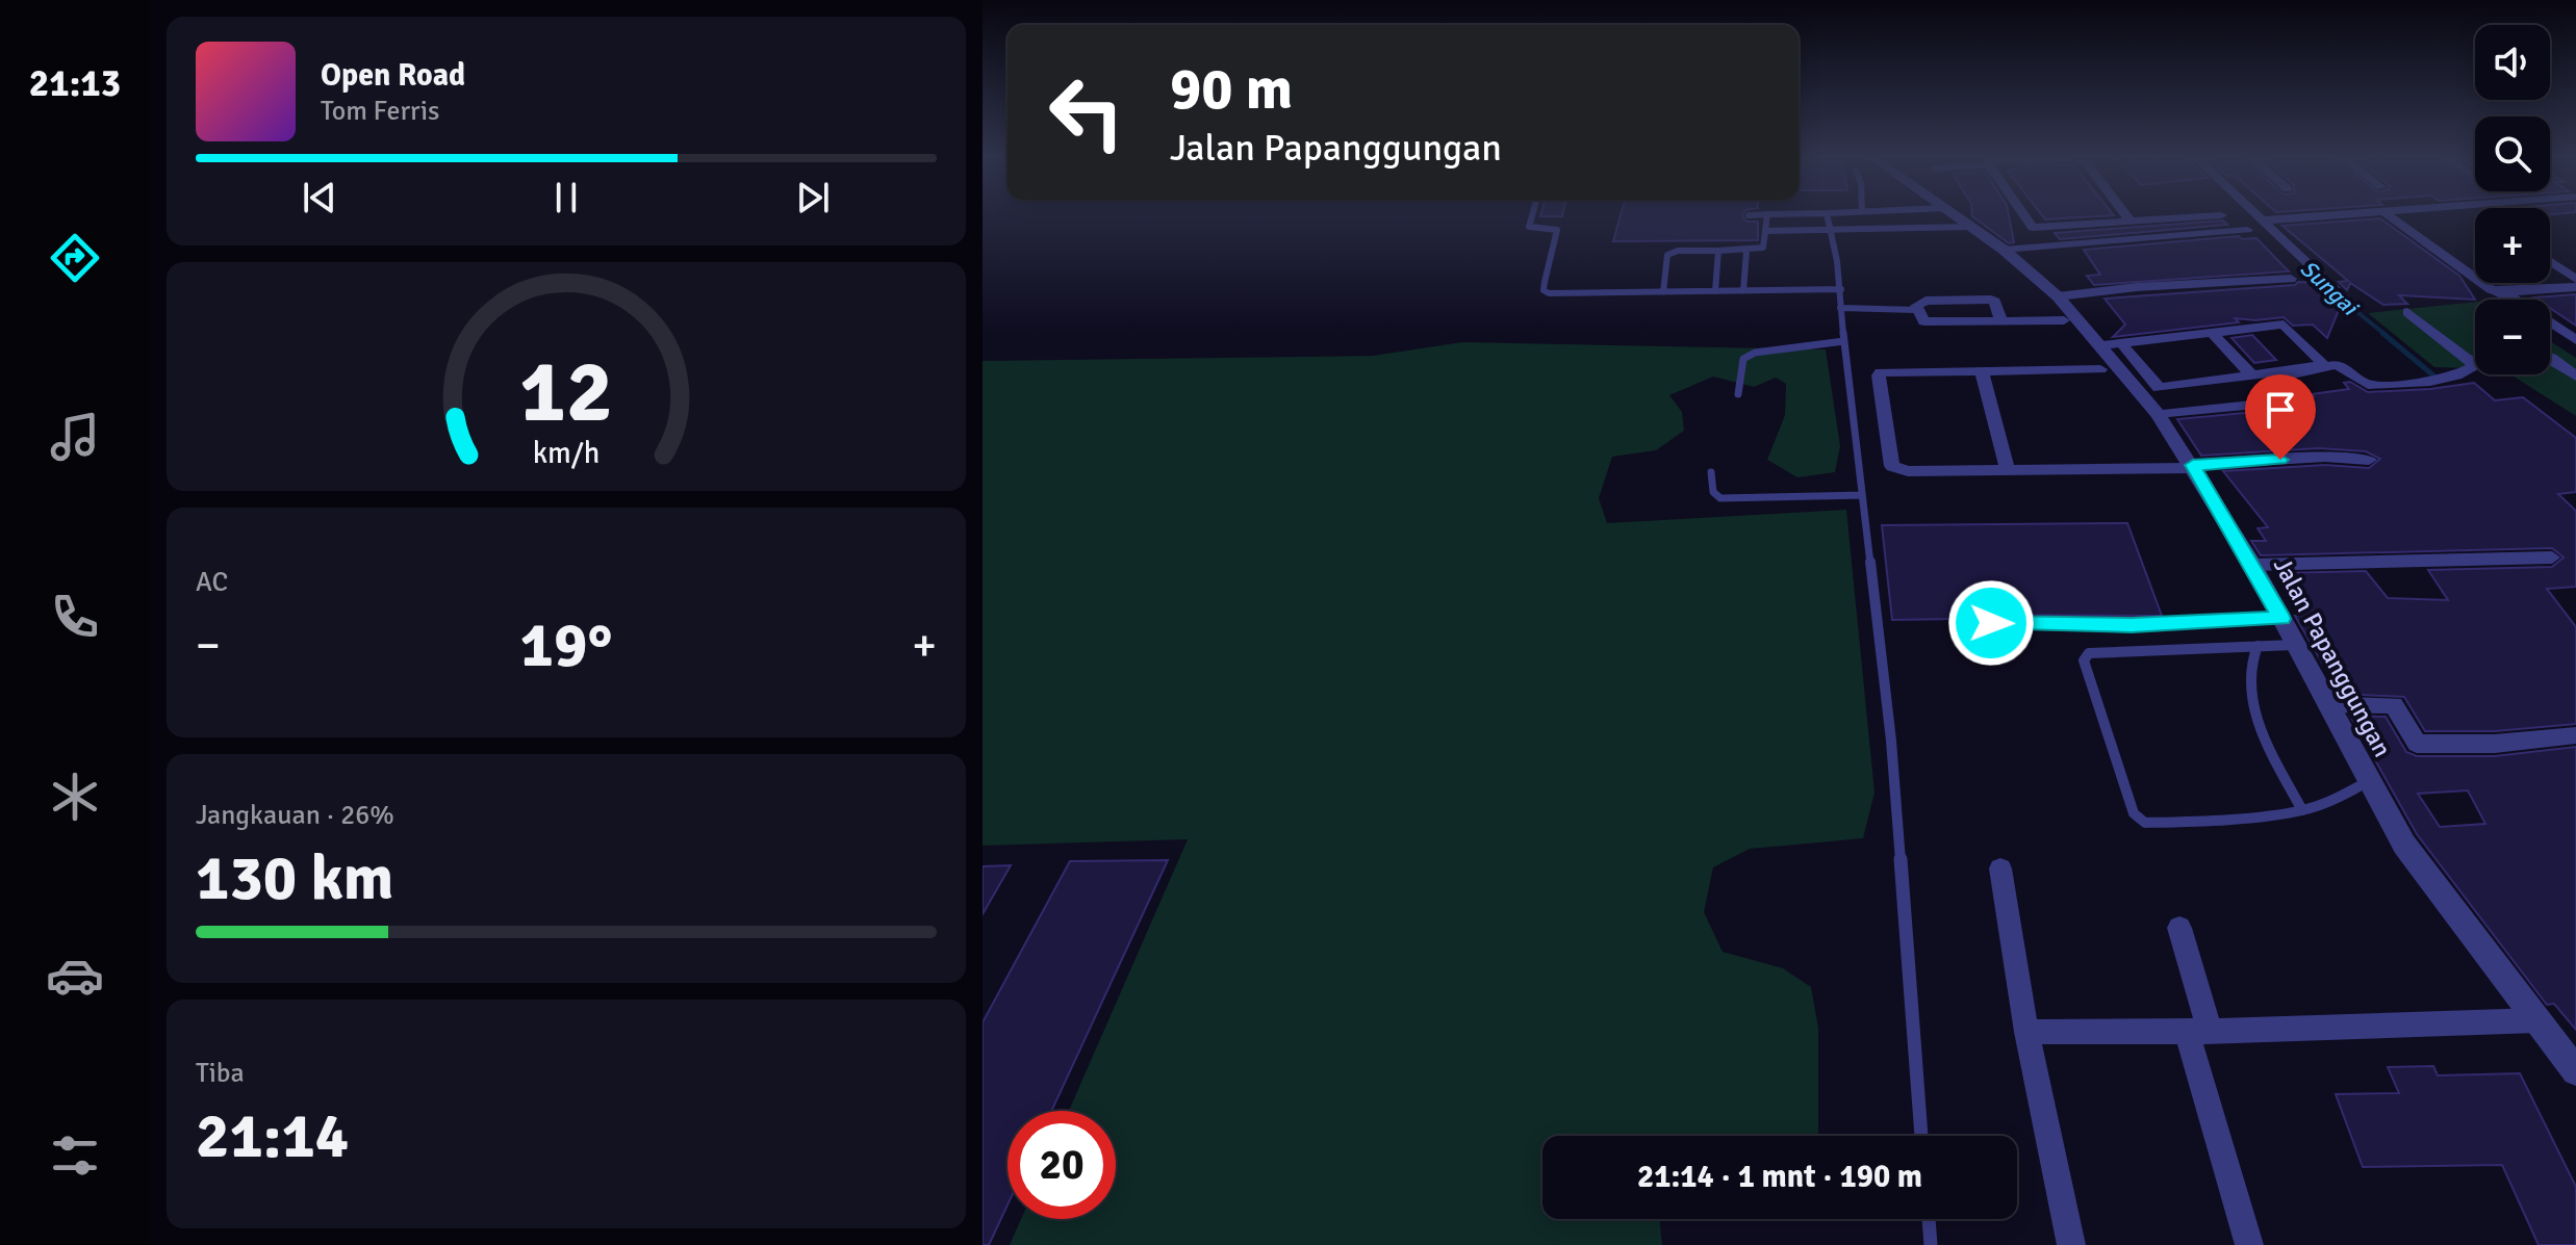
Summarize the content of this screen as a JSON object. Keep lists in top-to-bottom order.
{
  "streets": {
    "street": ["Jalan Papanggungan"]
  },
  "water": ["Sungai"],
  "page": {
    "tabs": "21:13",
    "map_buttons": ["+", "−"],
    "turn": ["90 m", "Jalan Papanggungan"],
    "song": ["Open Road", "Tom Ferris"],
    "tile": [
      "AC",
      ["Jangkauan · 26%", "130 km"],
      ["Tiba", "21:14"]
    ],
    "heat": ["−", "19°", "+"],
    "limit": "20",
    "trip": "21:14 · 1 mnt · 190 m",
    "gauge": ["12", "km/h"]
  }
}
